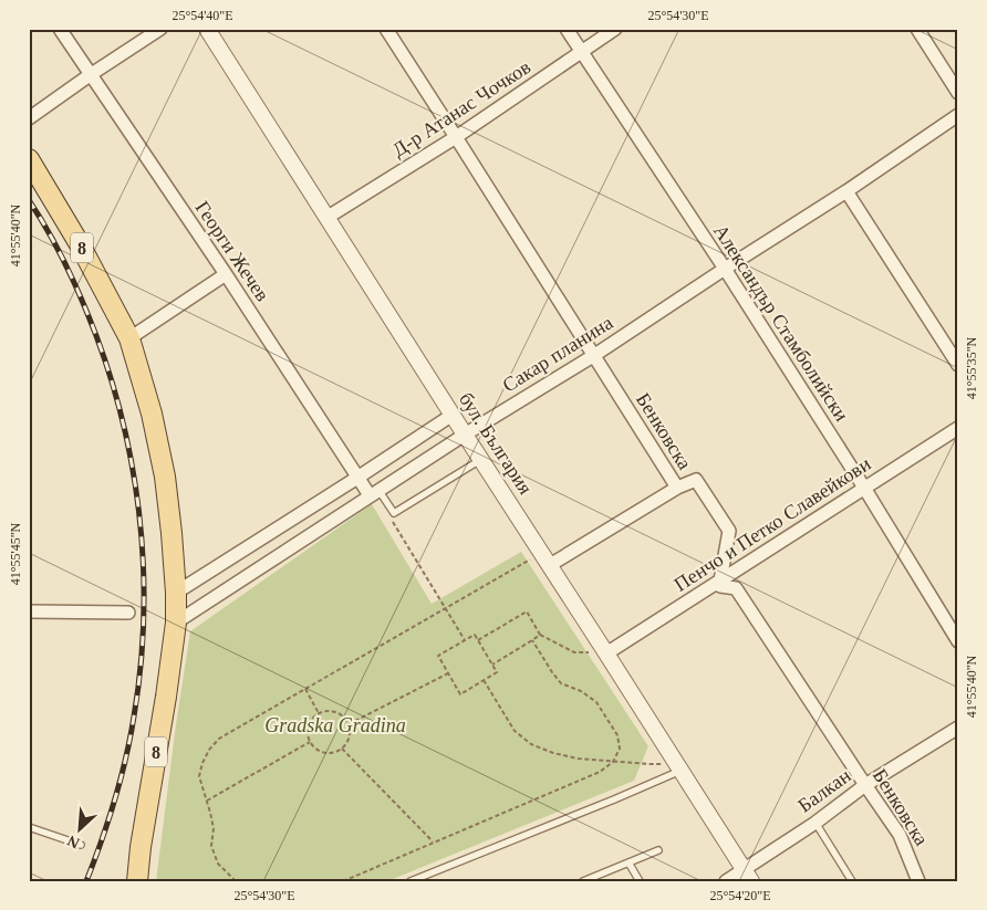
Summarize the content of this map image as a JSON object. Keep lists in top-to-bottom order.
{
  "streets": {
    "main road": ["8"],
    "street": [
      "Д-р Атанас Чочков",
      "Георги Жечев",
      "Александър Стамболийски",
      "Сакар планина",
      "Бенковска",
      "бул. България",
      "Пенчо и Петко Славейкови",
      "Балкан"
    ]
  },
  "crossings": [
    ["Д-р Атанас Чочков", "Александър Стамболийски"],
    ["Д-р Атанас Чочков", "Бенковска"],
    ["Д-р Атанас Чочков", "бул. България"],
    ["8", "Сакар планина"],
    ["Георги Жечев", "Сакар планина"],
    ["Александър Стамболийски", "Сакар планина"],
    ["Александър Стамболийски", "Пенчо и Петко Славейкови"],
    ["Сакар планина", "Бенковска"],
    ["Сакар планина", "бул. България"],
    ["Бенковска", "Пенчо и Петко Славейкови"],
    ["Бенковска", "Балкан"],
    ["бул. България", "Пенчо и Петко Славейкови"],
    ["бул. България", "Балкан"]
  ],
  "parks": ["Gradska Gradina"],
  "north": "bottom left",
  "coordinates": [
    "25°54'40\"E",
    "25°54'30\"E",
    "41°55'40\"N",
    "41°55'35\"N",
    "41°55'45\"N",
    "25°54'20\"E"
  ]
}
